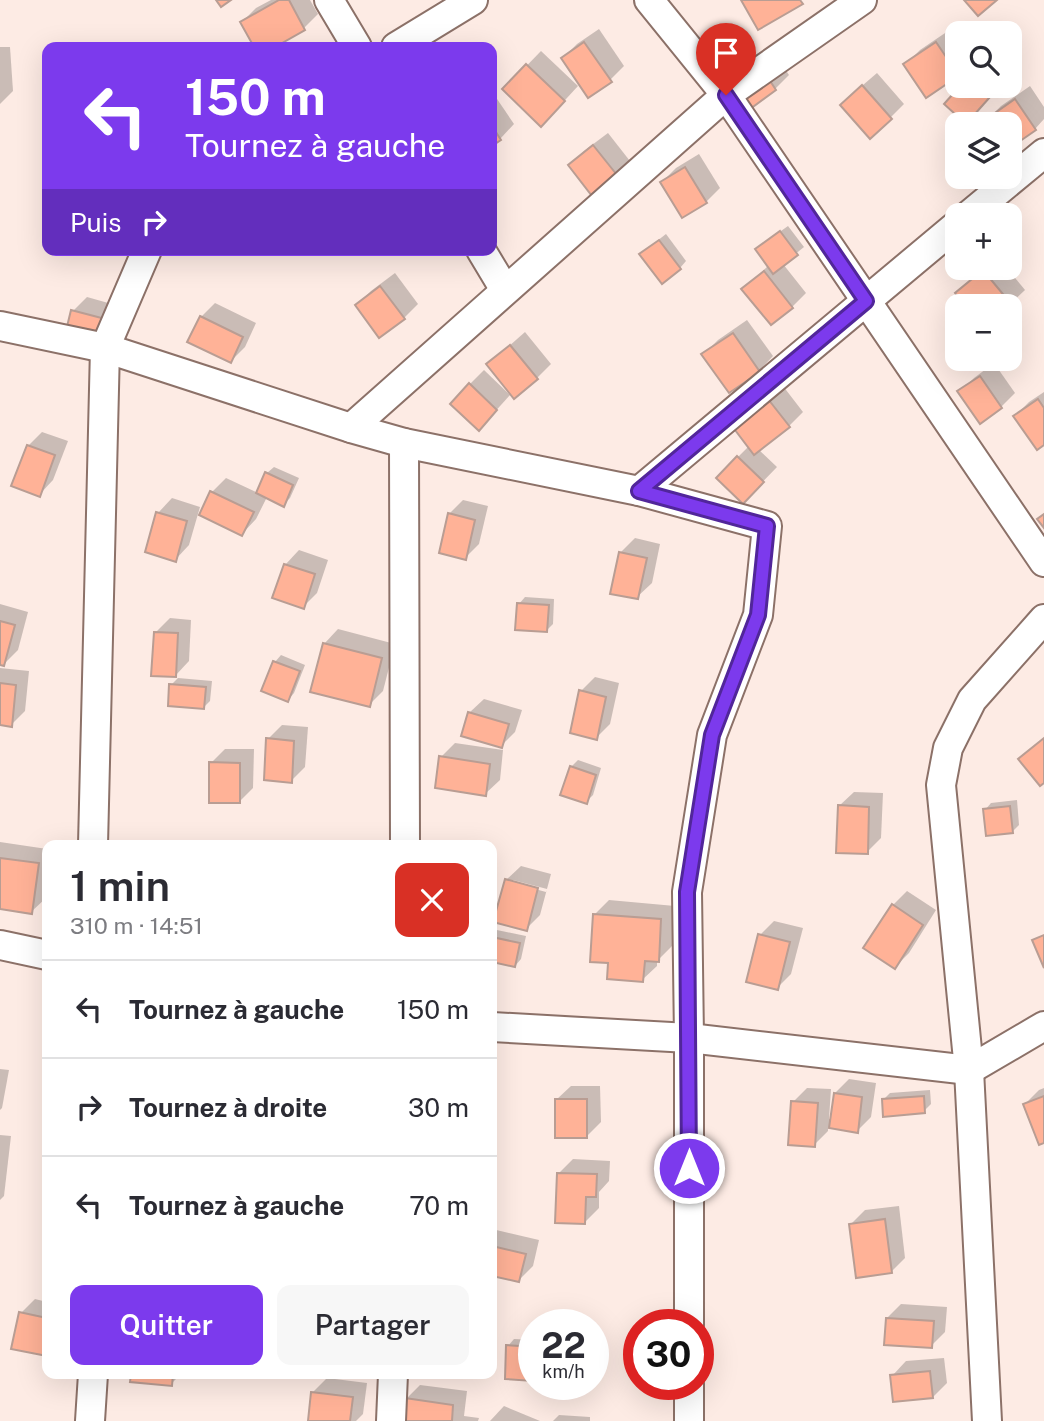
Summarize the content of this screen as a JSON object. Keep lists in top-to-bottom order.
{
  "page": {
    "map_buttons": ["+", "−"],
    "turn": ["150 m", "Tournez à gauche"],
    "then": "Puis",
    "heading": ["1 min", "310 m · 14:51"],
    "list": [
      {
        "name": "Tournez à gauche",
        "value": "150 m"
      },
      {
        "name": "Tournez à droite",
        "value": "30 m"
      },
      {
        "name": "Tournez à gauche",
        "value": "70 m"
      }
    ],
    "buttons": ["Quitter", "Partager"],
    "speed": "22 km/h",
    "limit": "30"
  }
}
